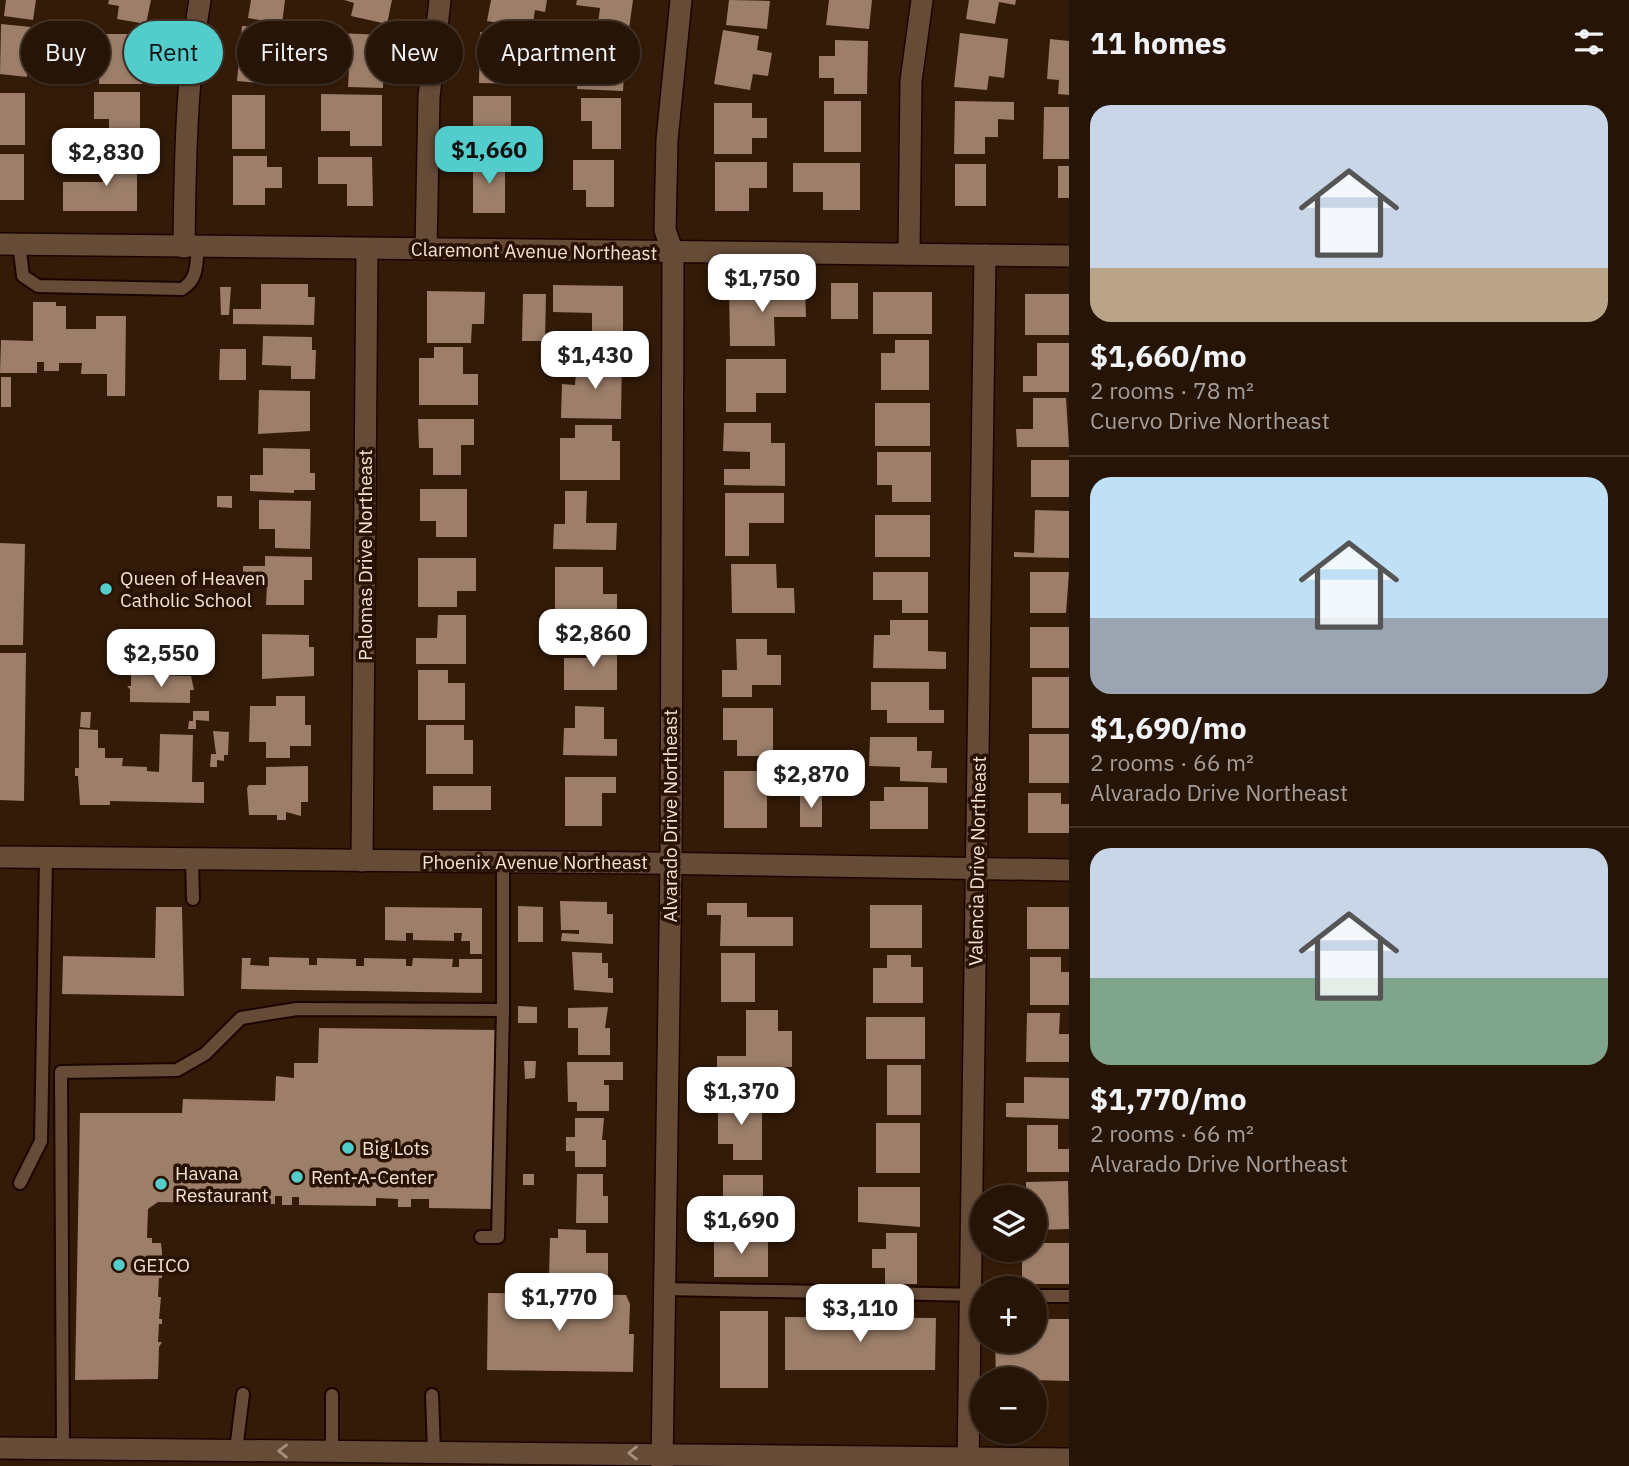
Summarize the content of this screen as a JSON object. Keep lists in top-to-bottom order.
{
  "streets": {
    "street": [
      "Claremont Avenue Northeast",
      "Palomas Drive Northeast",
      "Alvarado Drive Northeast",
      "Valencia Drive Northeast",
      "Phoenix Avenue Northeast"
    ]
  },
  "crossings": [
    ["Claremont Avenue Northeast", "Palomas Drive Northeast"],
    ["Claremont Avenue Northeast", "Alvarado Drive Northeast"],
    ["Claremont Avenue Northeast", "Valencia Drive Northeast"],
    ["Palomas Drive Northeast", "Phoenix Avenue Northeast"],
    ["Alvarado Drive Northeast", "Phoenix Avenue Northeast"],
    ["Valencia Drive Northeast", "Phoenix Avenue Northeast"]
  ],
  "places": [
    "Queen of Heaven Catholic School",
    "Big Lots",
    "Rent-A-Center",
    "Havana Restaurant",
    "GEICO"
  ],
  "page": {
    "heading": "11 homes",
    "chip": [
      "Buy",
      "Rent",
      "Filters",
      "New",
      "Apartment"
    ],
    "list": [
      {
        "name": "$1,660/mo",
        "note": "2 rooms · 78 m² · Cuervo Drive Northeast"
      },
      {
        "name": "$1,690/mo",
        "note": "2 rooms · 66 m² · Alvarado Drive Northeast"
      },
      {
        "name": "$1,770/mo",
        "note": "2 rooms · 66 m² · Alvarado Drive Northeast"
      }
    ],
    "price": [
      "$1,660",
      "$2,830",
      "$1,750",
      "$1,430",
      "$2,860",
      "$2,550",
      "$2,870",
      "$1,370",
      "$1,690",
      "$1,770",
      "$3,110"
    ],
    "map_buttons": ["+", "−"]
  }
}
